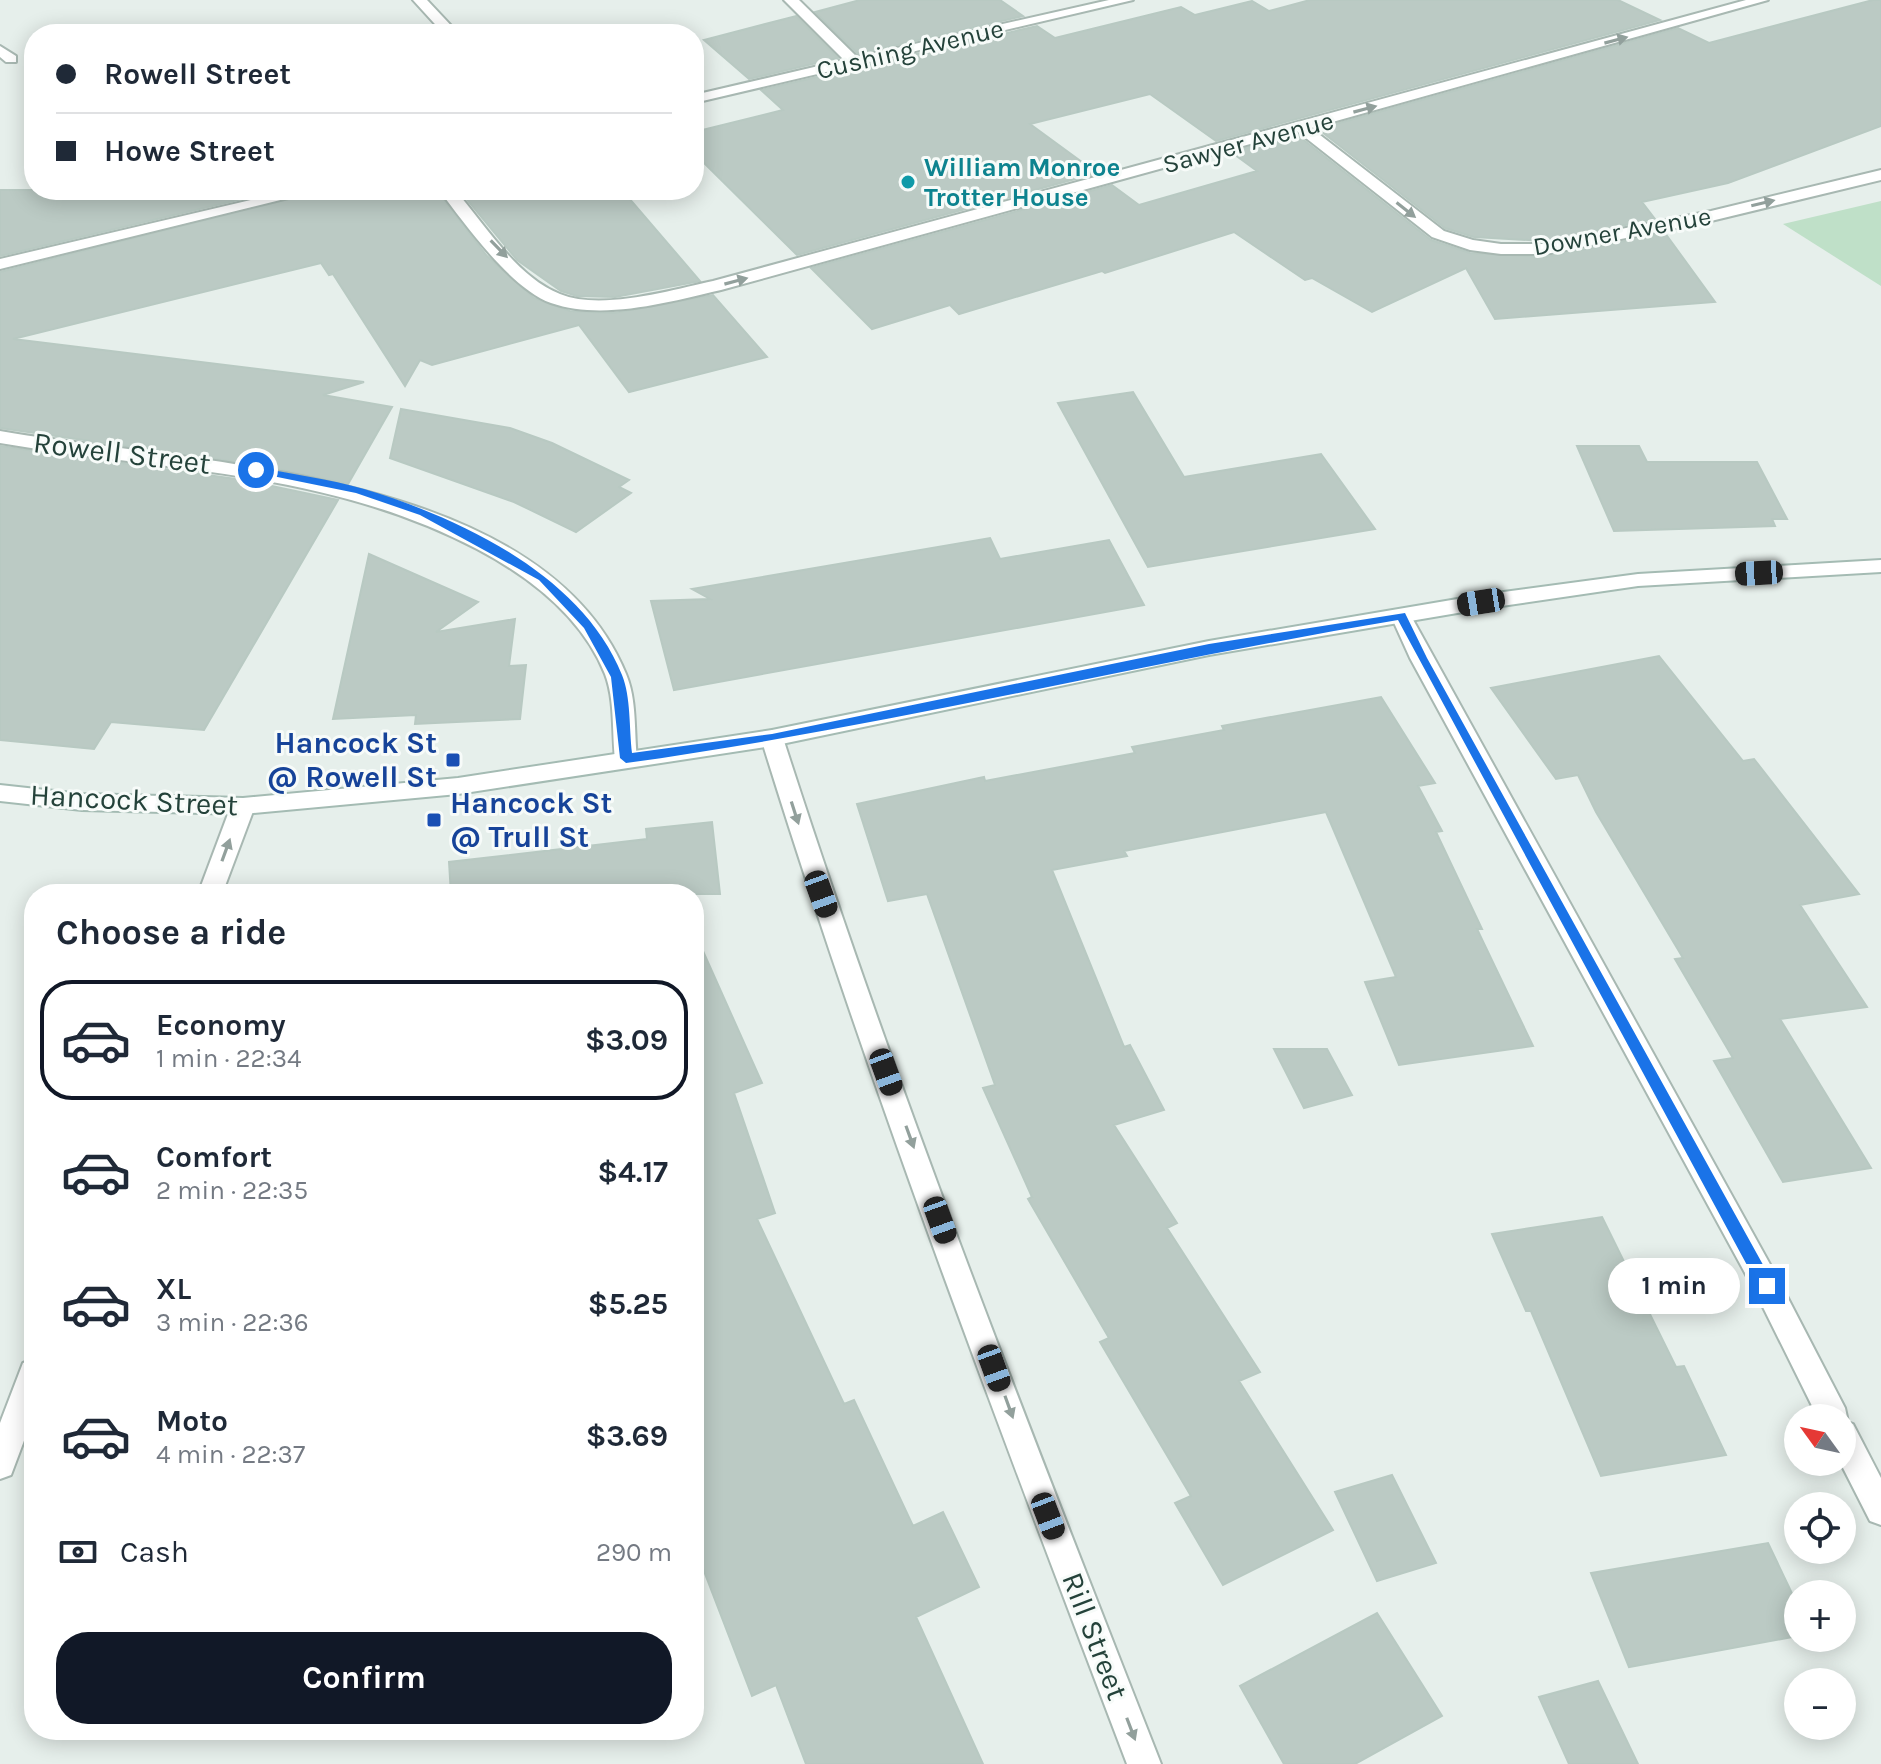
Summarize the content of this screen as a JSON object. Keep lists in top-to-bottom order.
{
  "streets": {
    "street": [
      "Cushing Avenue",
      "Sawyer Avenue",
      "Downer Avenue",
      "Rowell Street",
      "Hancock Street",
      "Rill Street"
    ]
  },
  "crossings": [
    ["Sawyer Avenue", "Downer Avenue"],
    ["Rowell Street", "Hancock Street"],
    ["Hancock Street", "Rill Street"]
  ],
  "one_way": ["Sawyer Avenue", "Downer Avenue", "Rill Street"],
  "places": {
    "other": ["William Monroe Trotter House"],
    "transit": ["Hancock St @ Rowell St", "Hancock St @ Trull St"]
  },
  "north": "top left",
  "page": {
    "banner": ["Rowell Street", "Howe Street"],
    "heading": "Choose a ride",
    "list": [
      {
        "name": "Economy",
        "note": "1 min · 22:34",
        "value": "$3.09"
      },
      {
        "name": "Comfort",
        "note": "2 min · 22:35",
        "value": "$4.17"
      },
      {
        "name": "XL",
        "note": "3 min · 22:36",
        "value": "$5.25"
      },
      {
        "name": "Moto",
        "note": "4 min · 22:37",
        "value": "$3.69"
      }
    ],
    "bubble": "1 min",
    "map_buttons": ["+", "−"],
    "pay": ["Cash", "290 m"],
    "buttons": "Confirm"
  }
}
